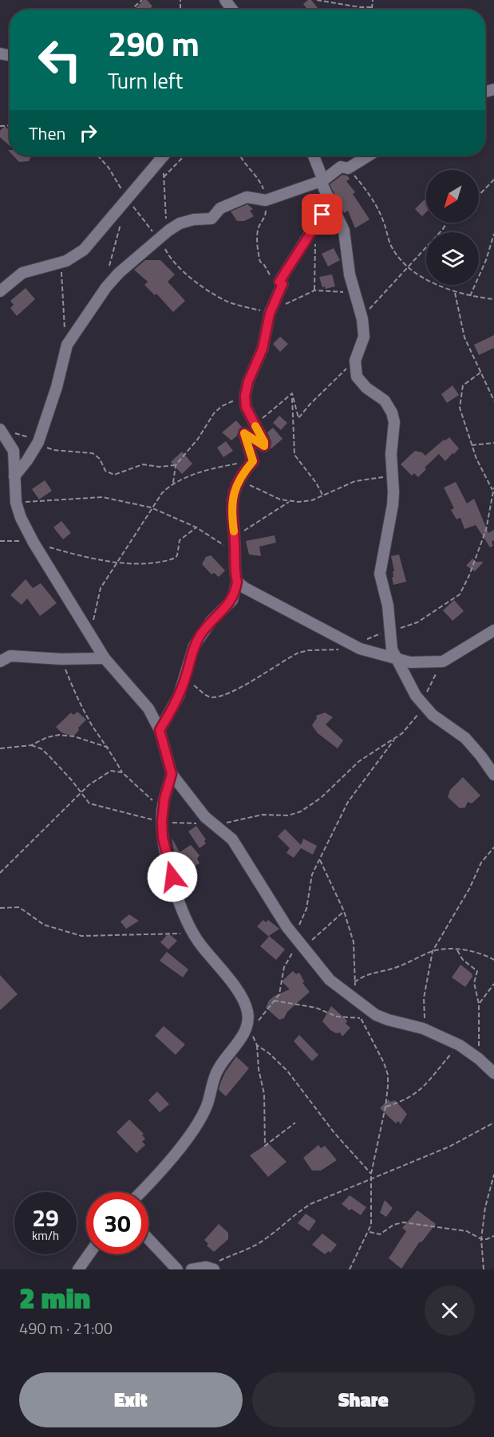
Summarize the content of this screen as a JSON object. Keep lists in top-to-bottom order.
{
  "north": "bottom left",
  "page": {
    "turn": ["290 m", "Turn left"],
    "then": "Then",
    "speed": "29 km/h",
    "limit": "30",
    "heading": ["2 min", "490 m · 21:00"],
    "buttons": ["Exit", "Share"]
  }
}
